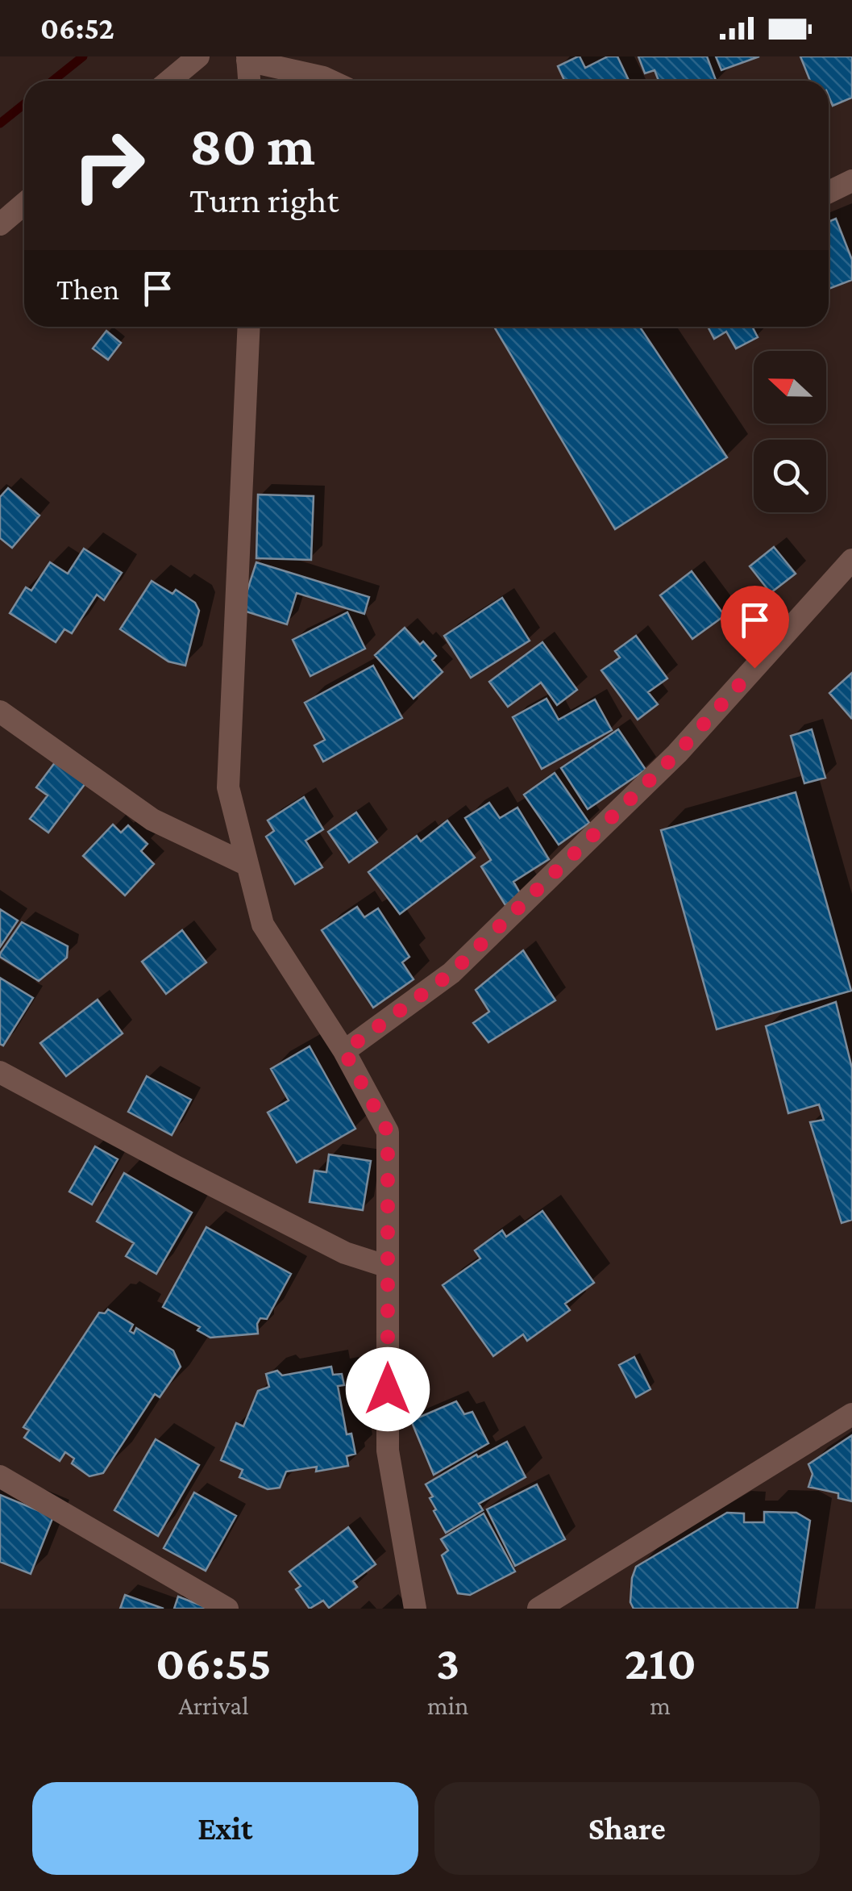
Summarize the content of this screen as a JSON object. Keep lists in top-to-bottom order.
{
  "north": "left",
  "page": {
    "status": "06:52",
    "turn": ["80 m", "Turn right"],
    "then": "Then",
    "eta": [
      "06:55",
      "Arrival",
      "3",
      "min",
      "210",
      "m"
    ],
    "buttons": ["Exit", "Share"]
  }
}
